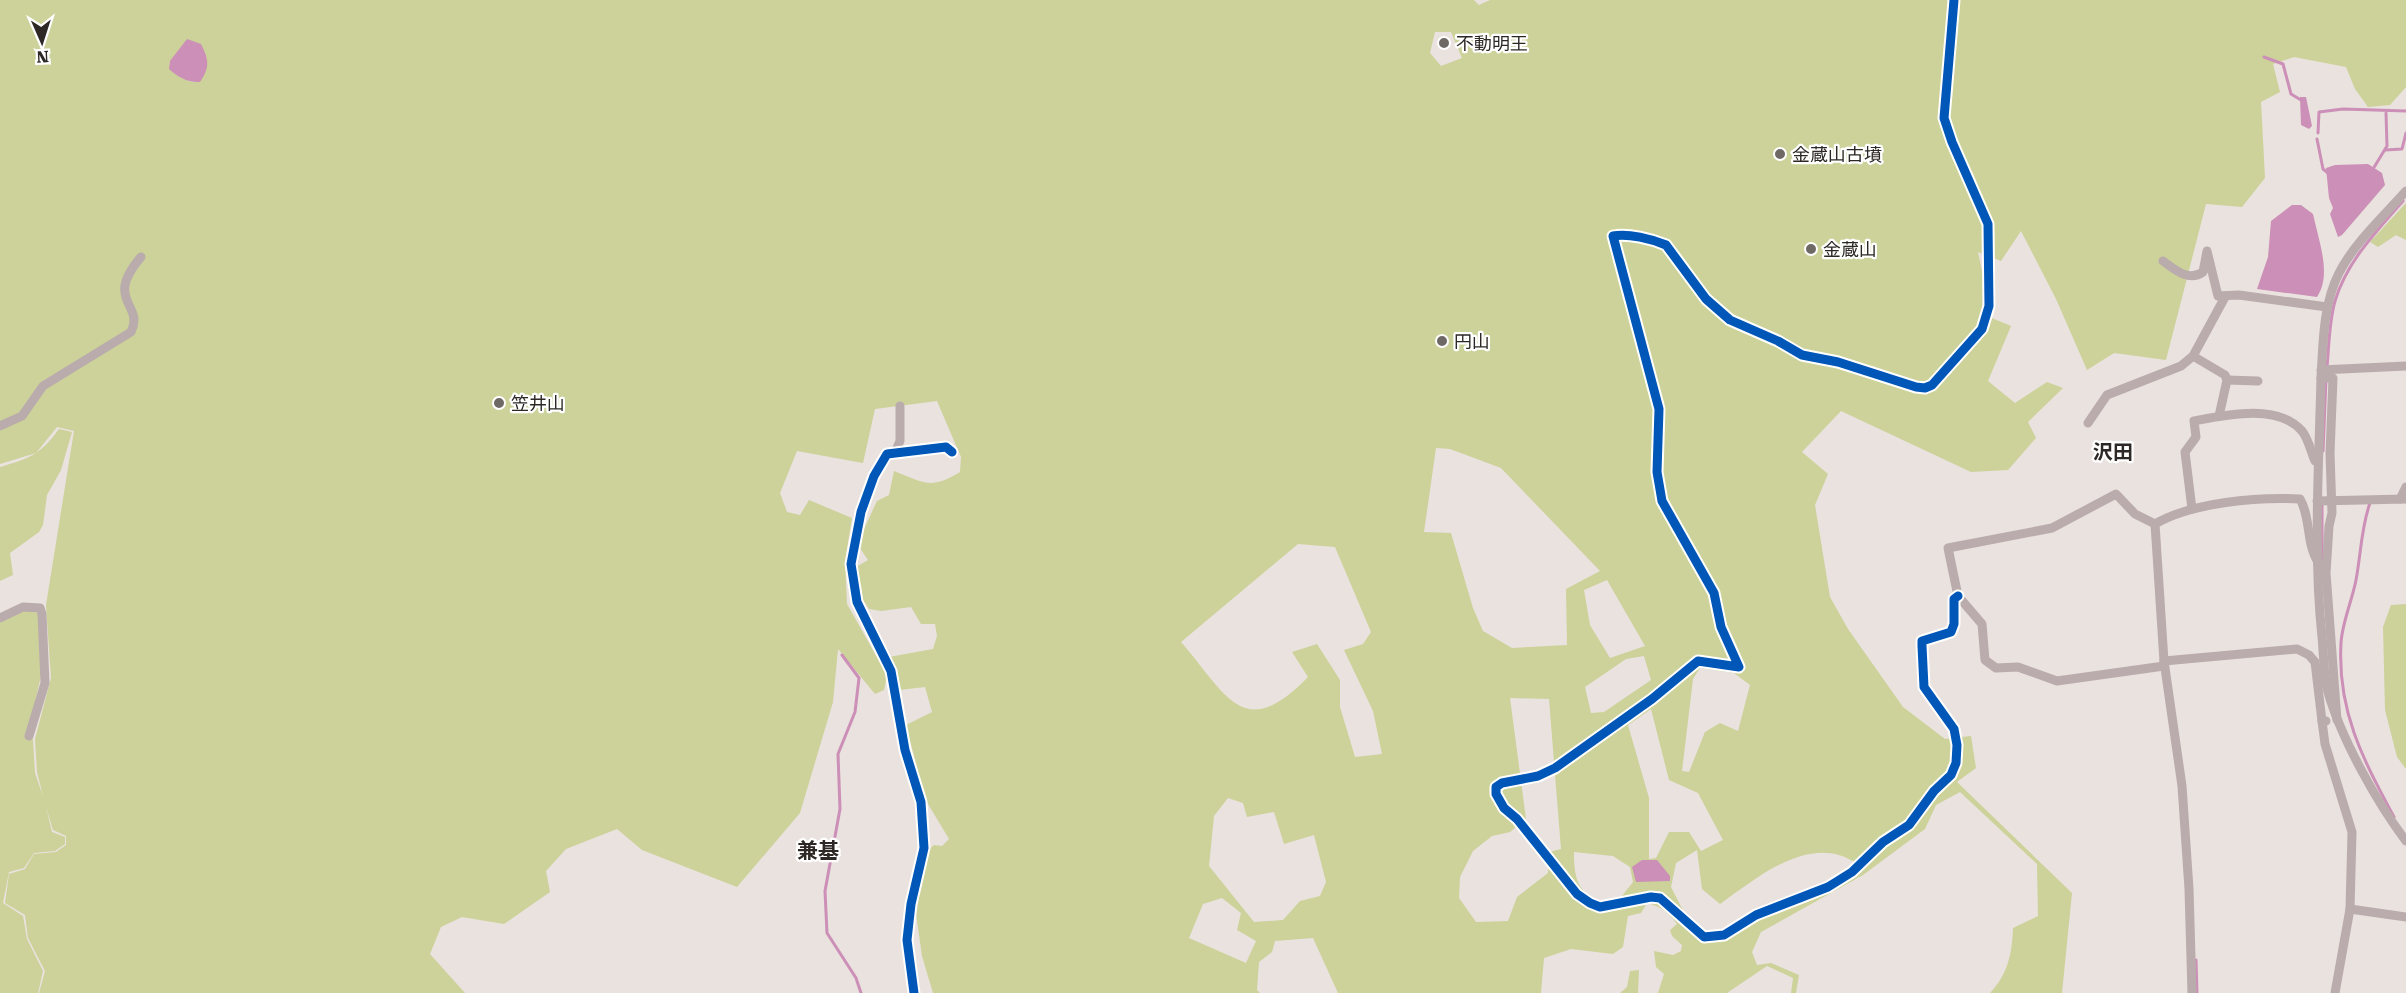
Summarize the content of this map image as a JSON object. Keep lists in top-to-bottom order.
{
  "districts": ["沢田", "兼基"],
  "places": [
    "不動明王",
    "金蔵山古墳",
    "金蔵山",
    "円山",
    "笠井山"
  ],
  "north": "bottom"
}
